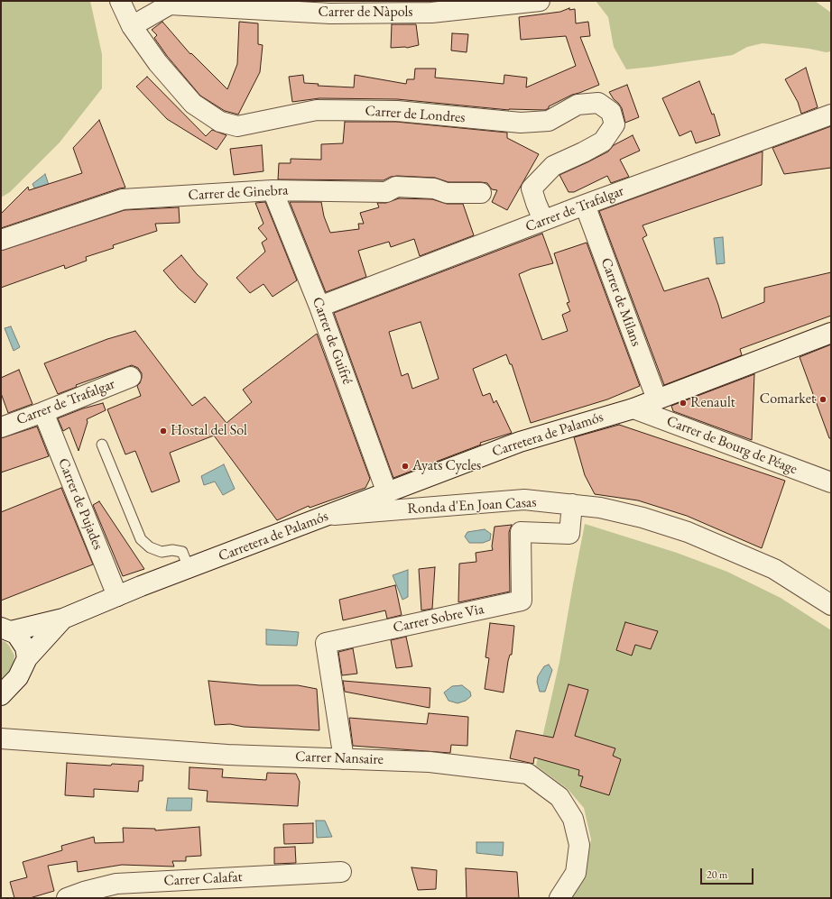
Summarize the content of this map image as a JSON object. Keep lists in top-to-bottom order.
{
  "streets": {
    "street": [
      "Carrer de Nàpols",
      "Carrer de Londres",
      "Carrer de Ginebra",
      "Carrer de Trafalgar",
      "Carrer de Milans",
      "Carrer de Guifré",
      "Carretera de Palamós",
      "Carrer de Bourg de Péage",
      "Carrer de Pujades",
      "Ronda d'En Joan Casas",
      "Carrer Sobre Via",
      "Carrer Nansaire",
      "Carrer Calafat"
    ]
  },
  "crossings": [
    ["Carrer de Nàpols", "Carrer de Londres"],
    ["Carrer de Londres", "Carrer de Trafalgar"],
    ["Carrer de Ginebra", "Carrer de Guifré"],
    ["Carrer de Trafalgar", "Carrer de Milans"],
    ["Carrer de Trafalgar", "Carrer de Guifré"],
    ["Carrer de Trafalgar", "Carrer de Pujades"],
    ["Carrer de Milans", "Carretera de Palamós"],
    ["Carrer de Guifré", "Carretera de Palamós"],
    ["Carretera de Palamós", "Carrer de Bourg de Péage"],
    ["Carretera de Palamós", "Carrer de Pujades"],
    ["Carretera de Palamós", "Ronda d'En Joan Casas"],
    ["Ronda d'En Joan Casas", "Carrer Sobre Via"],
    ["Carrer Sobre Via", "Carrer Nansaire"]
  ],
  "places": [
    "Comarket",
    "Renault",
    "Hostal del Sol",
    "Ayats Cycles"
  ],
  "scale_bar": "20 m"
}
